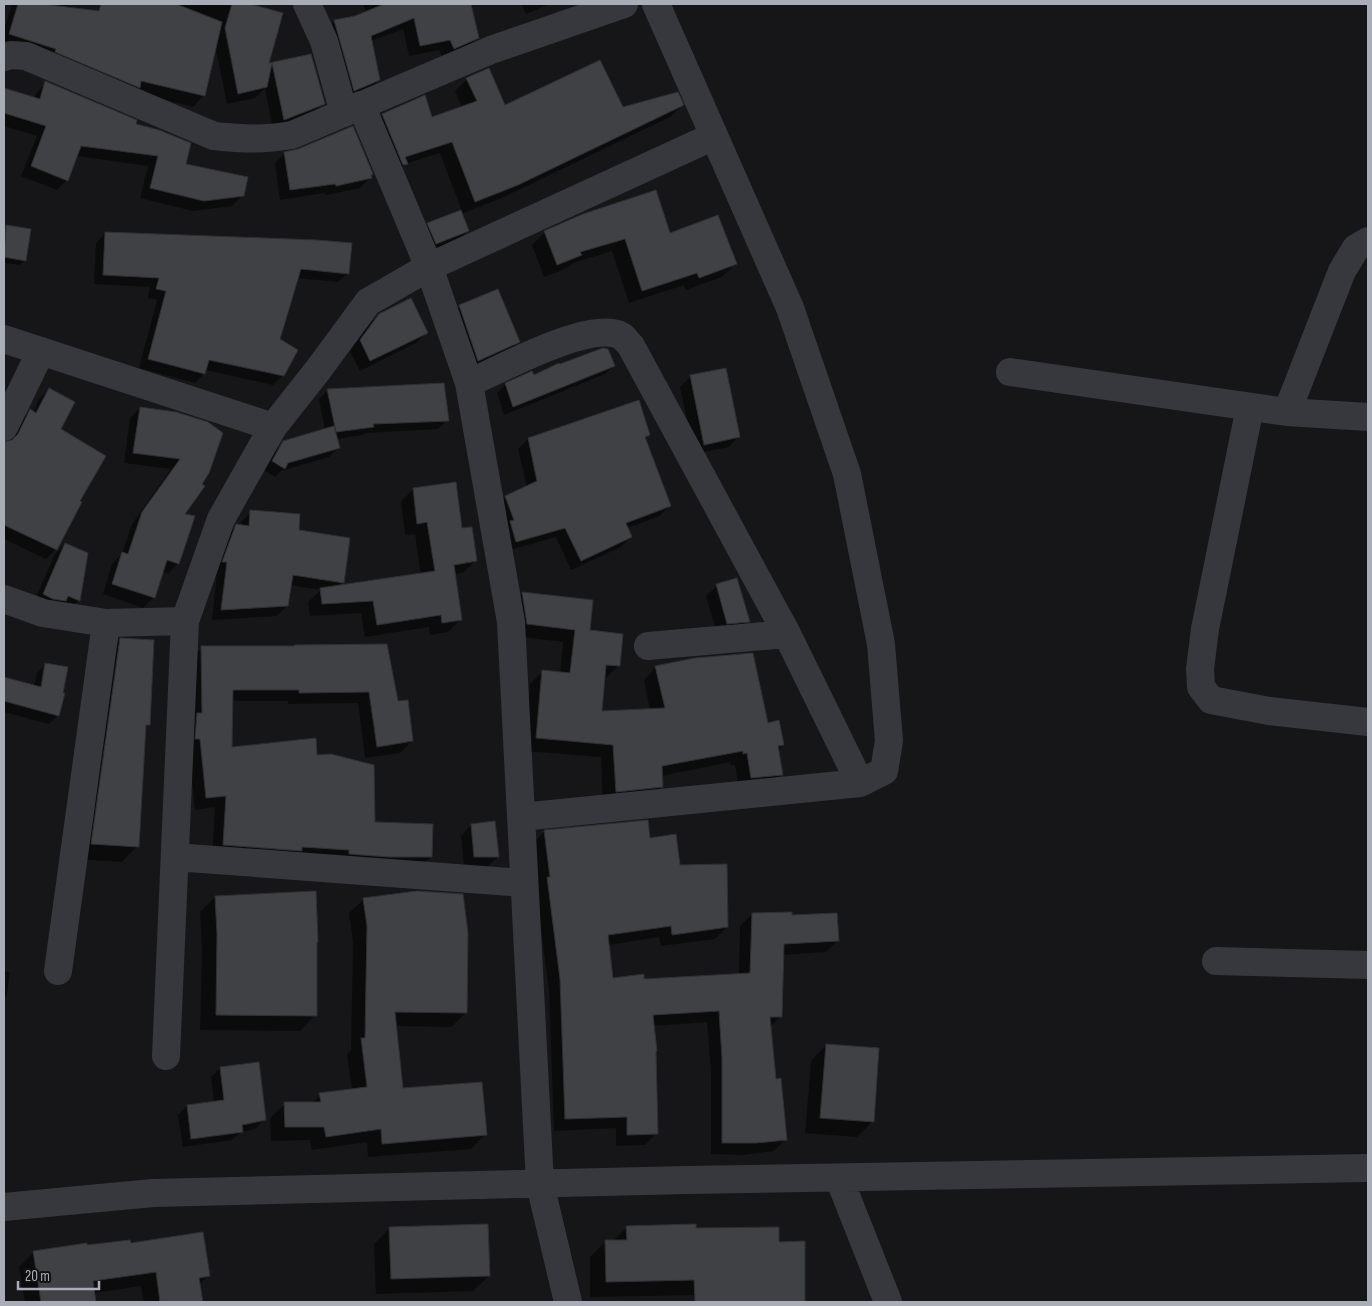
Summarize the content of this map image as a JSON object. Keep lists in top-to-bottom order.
{
  "scale_bar": "20 m"
}
